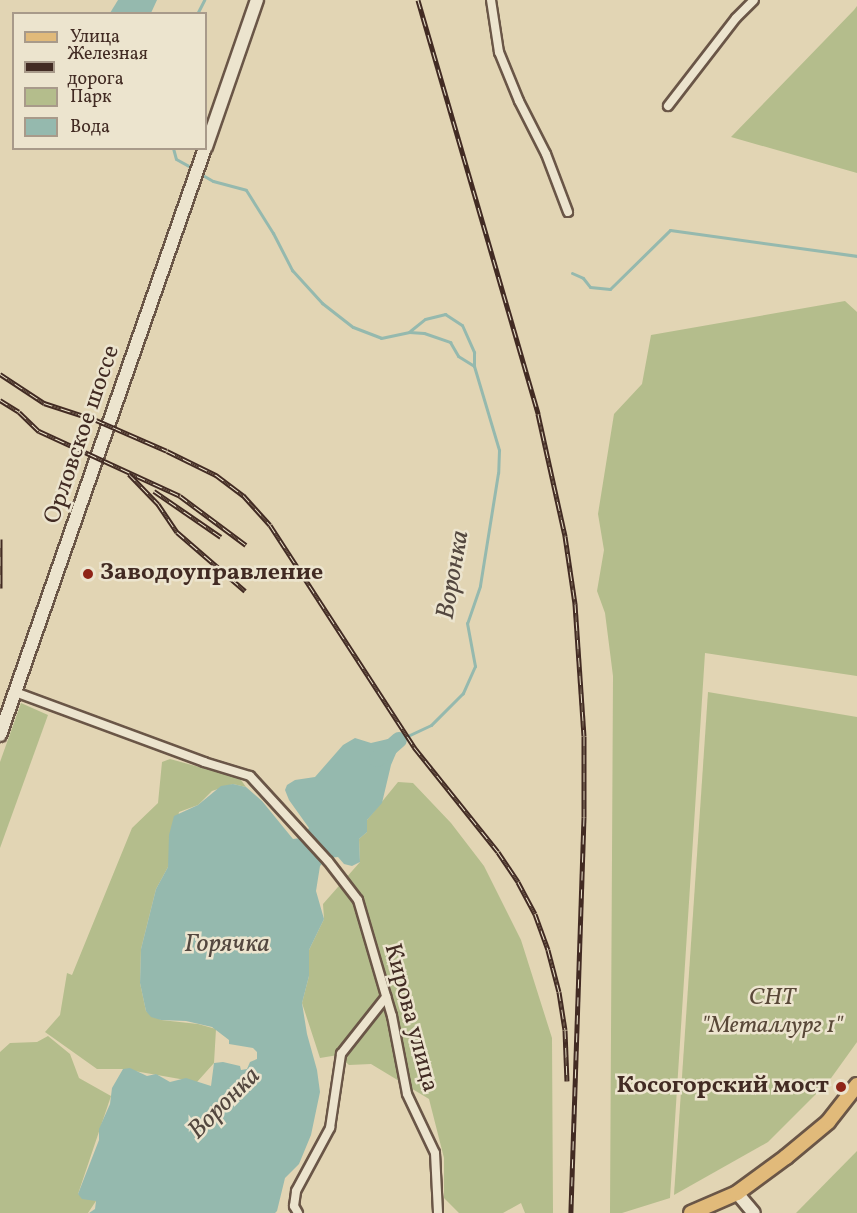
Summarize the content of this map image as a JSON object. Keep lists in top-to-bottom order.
{
  "streets": {
    "main road": ["Орловское шоссе"],
    "street": ["Кирова улица"]
  },
  "crossings": [
    ["Орловское шоссе", "Кирова улица"]
  ],
  "water": ["Воронка", "Горячка"],
  "parks": ["СНТ \"Металлург 1\""],
  "places": ["Заводоуправление", "Косогорский мост"],
  "legend": [
    "Улица",
    "Железная дорога",
    "Парк",
    "Вода"
  ]
}
